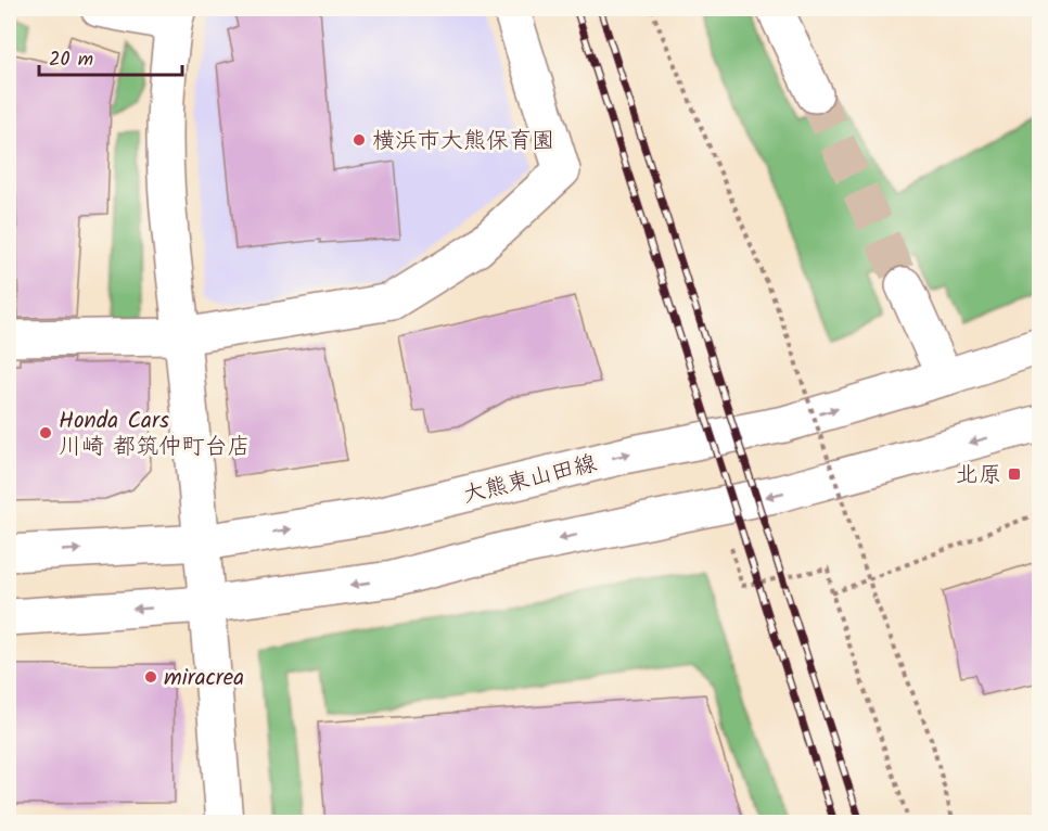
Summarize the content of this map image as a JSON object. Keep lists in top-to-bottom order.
{
  "streets": {
    "street": ["大熊東山田線"]
  },
  "places": {
    "other": ["横浜市大熊保育園", "Honda Cars 川崎 都筑仲町台店", "miracrea"],
    "transit": ["北原"]
  },
  "scale_bar": "20 m"
}
